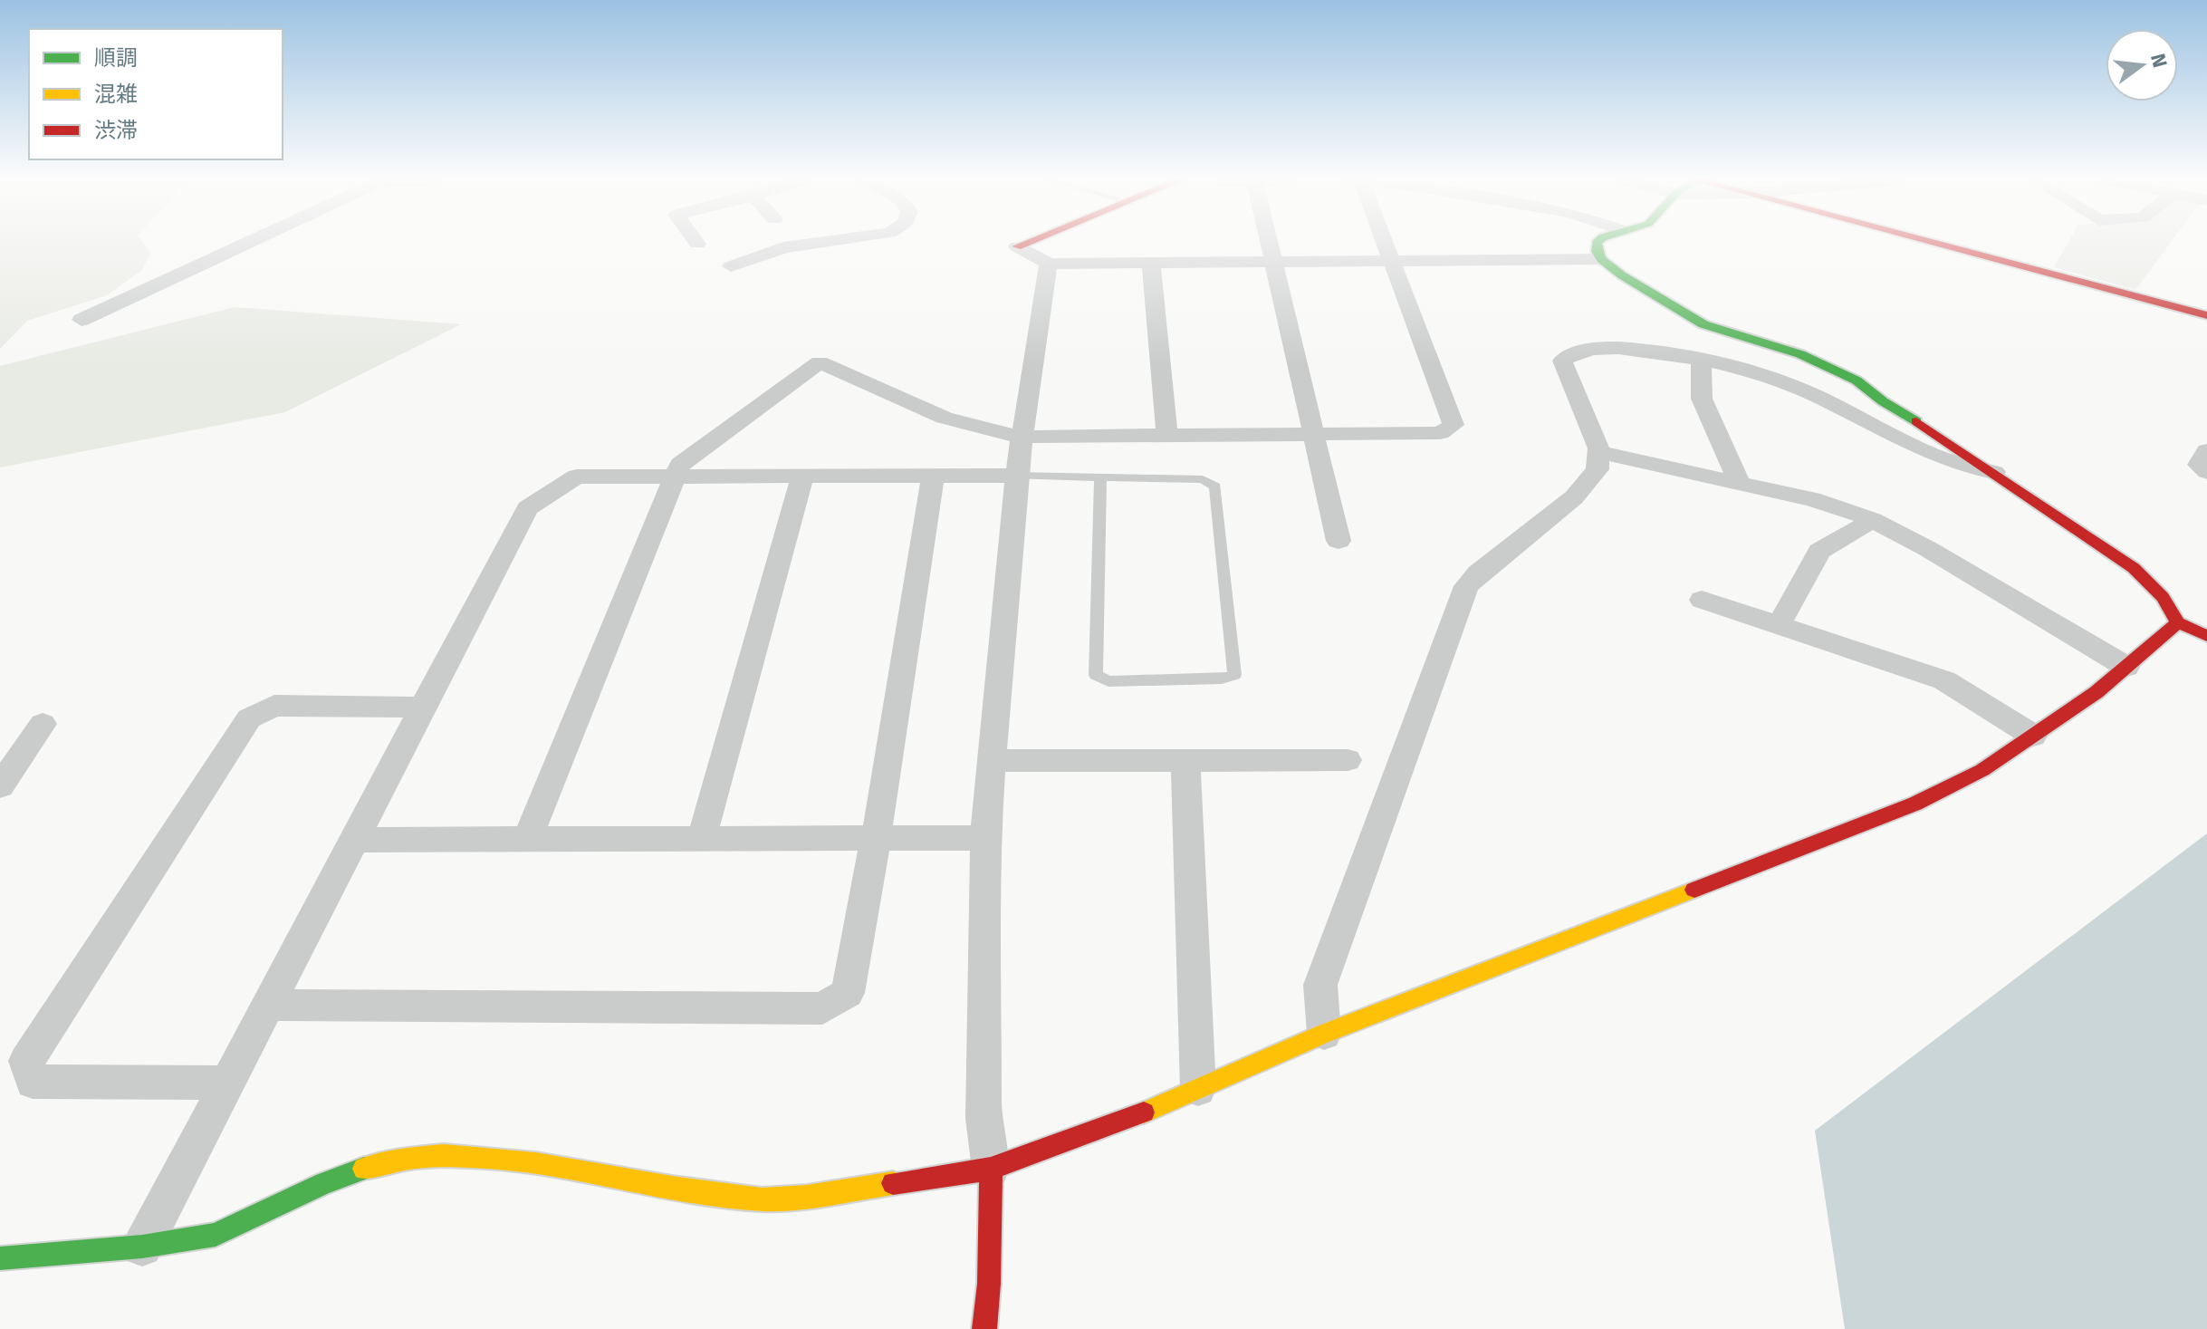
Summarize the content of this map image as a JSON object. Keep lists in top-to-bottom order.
{
  "legend": ["順調", "混雑", "渋滞"],
  "north": "right"
}
